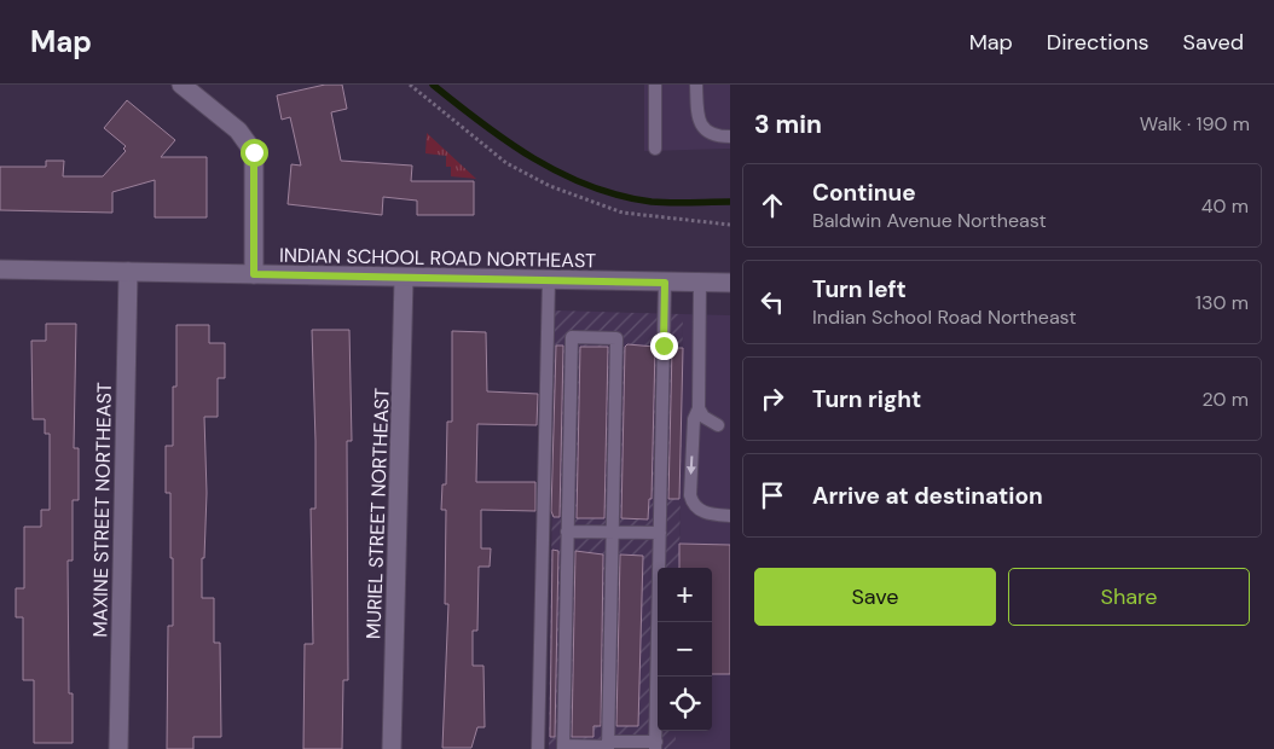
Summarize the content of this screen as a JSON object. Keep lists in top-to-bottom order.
{
  "streets": {
    "street": ["INDIAN SCHOOL ROAD NORTHEAST", "MAXINE STREET NORTHEAST", "MURIEL STREET NORTHEAST"]
  },
  "crossings": [
    ["INDIAN SCHOOL ROAD NORTHEAST", "MAXINE STREET NORTHEAST"],
    ["INDIAN SCHOOL ROAD NORTHEAST", "MURIEL STREET NORTHEAST"]
  ],
  "page": {
    "header": "Map",
    "nav": ["Map", "Directions", "Saved"],
    "heading": ["3 min", "Walk · 190 m"],
    "list": [
      ["Continue", "Baldwin Avenue Northeast", "40 m"],
      ["Turn left", "Indian School Road Northeast", "130 m"],
      ["Turn right", "20 m"],
      "Arrive at destination"
    ],
    "buttons": ["Save", "Share"],
    "map_buttons": ["+", "−"]
  }
}
